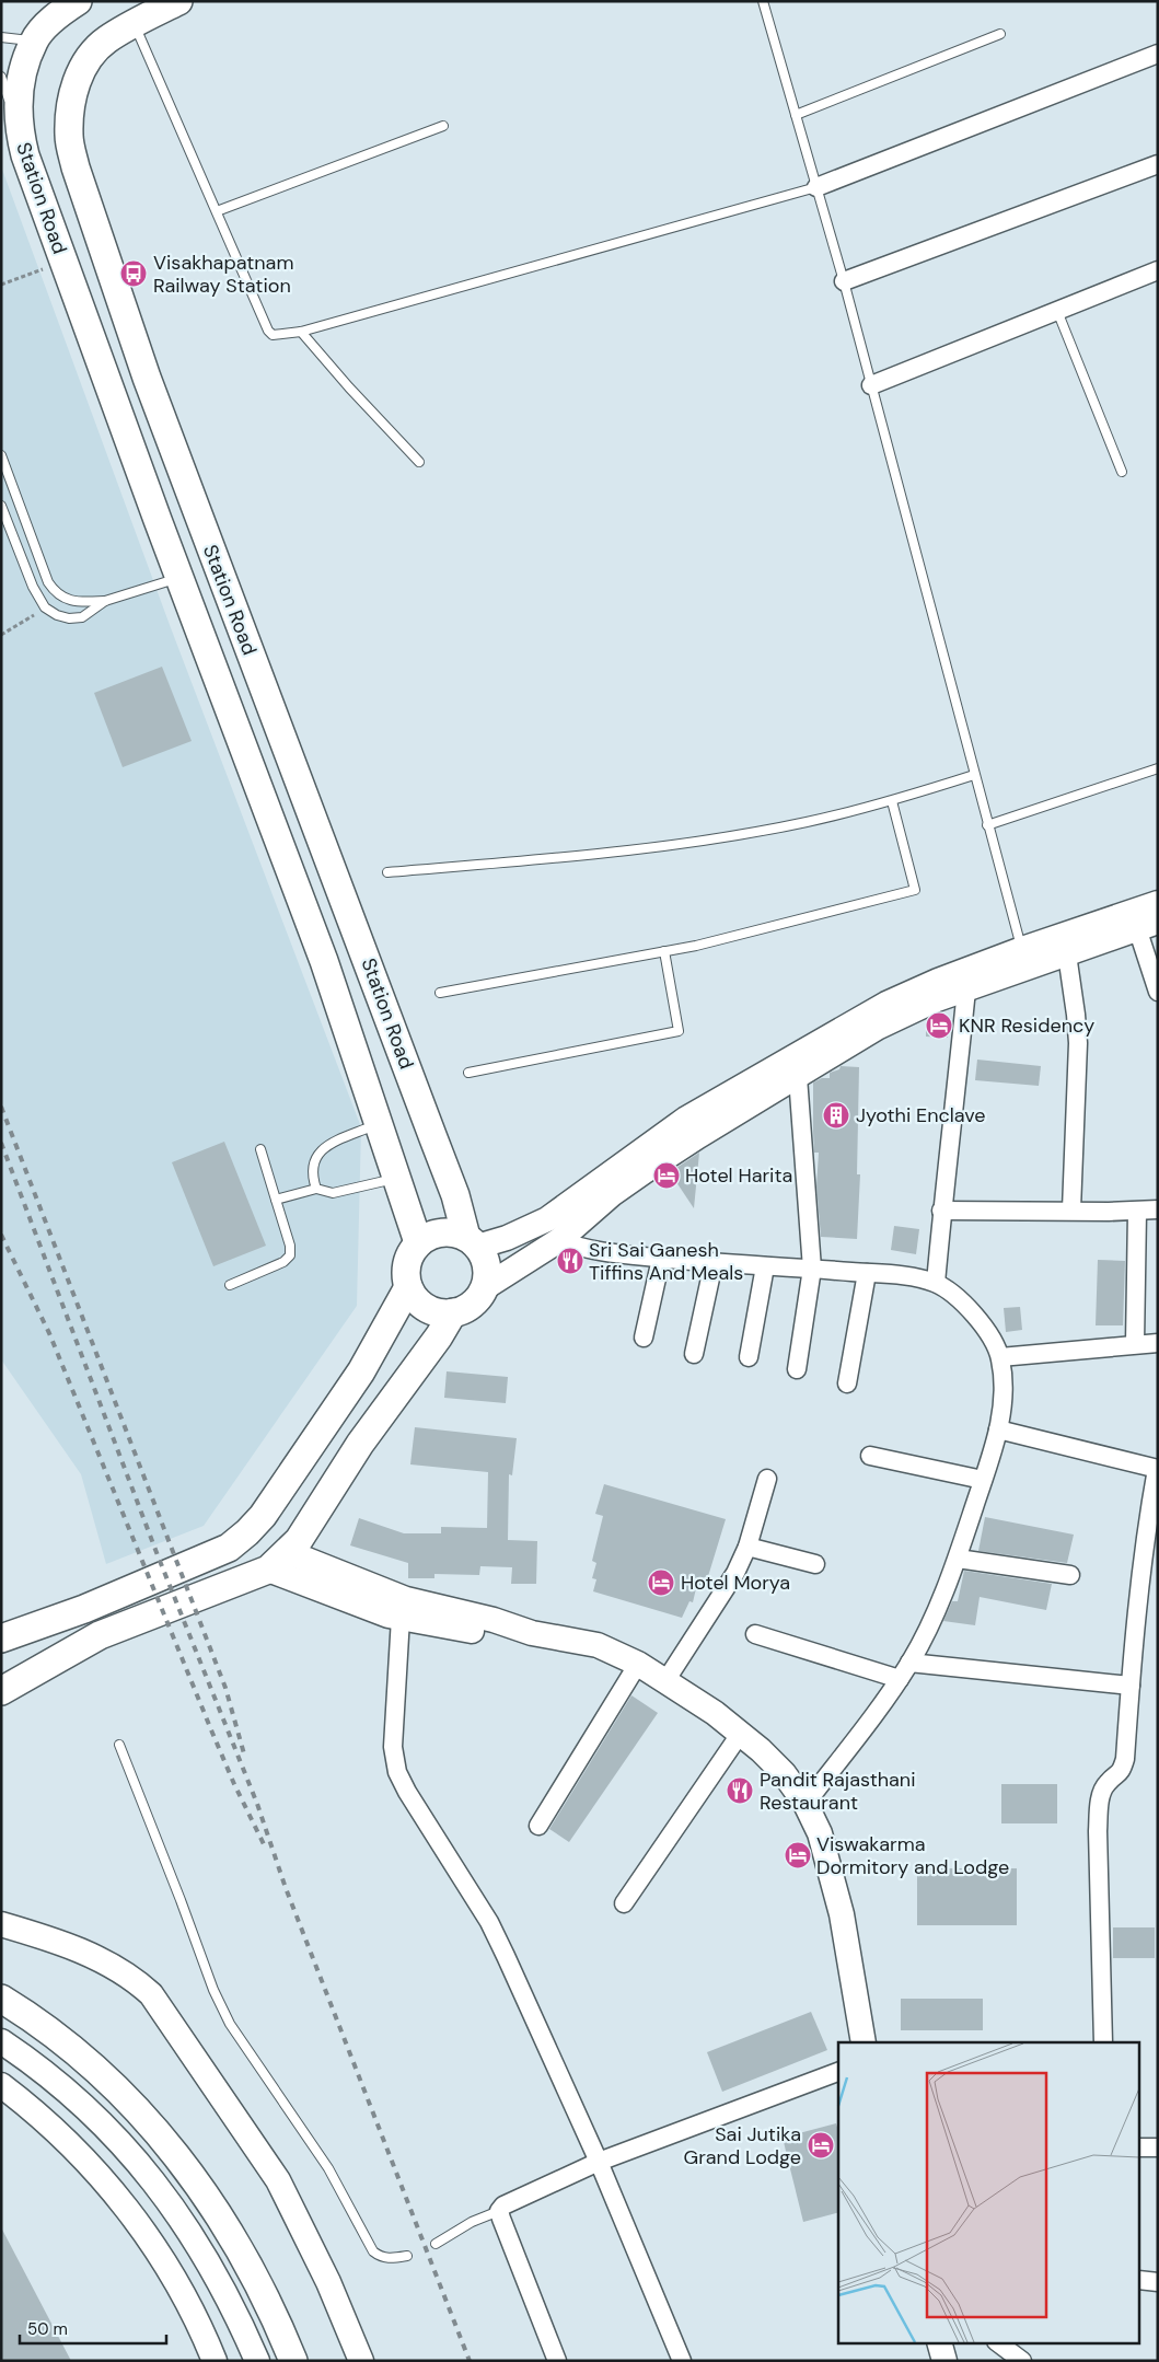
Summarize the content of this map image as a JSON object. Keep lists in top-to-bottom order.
{
  "streets": {
    "main road": ["Station Road"]
  },
  "places": {
    "bus stop": ["Visakhapatnam Railway Station"],
    "hotel": [
      "KNR Residency",
      "Hotel Harita",
      "Hotel Morya",
      "Viswakarma Dormitory and Lodge",
      "Sai Jutika Grand Lodge"
    ],
    "building": ["Jyothi Enclave"],
    "restaurant": ["Sri Sai Ganesh Tiffins And Meals", "Pandit Rajasthani Restaurant"]
  },
  "scale_bar": "50 m"
}
